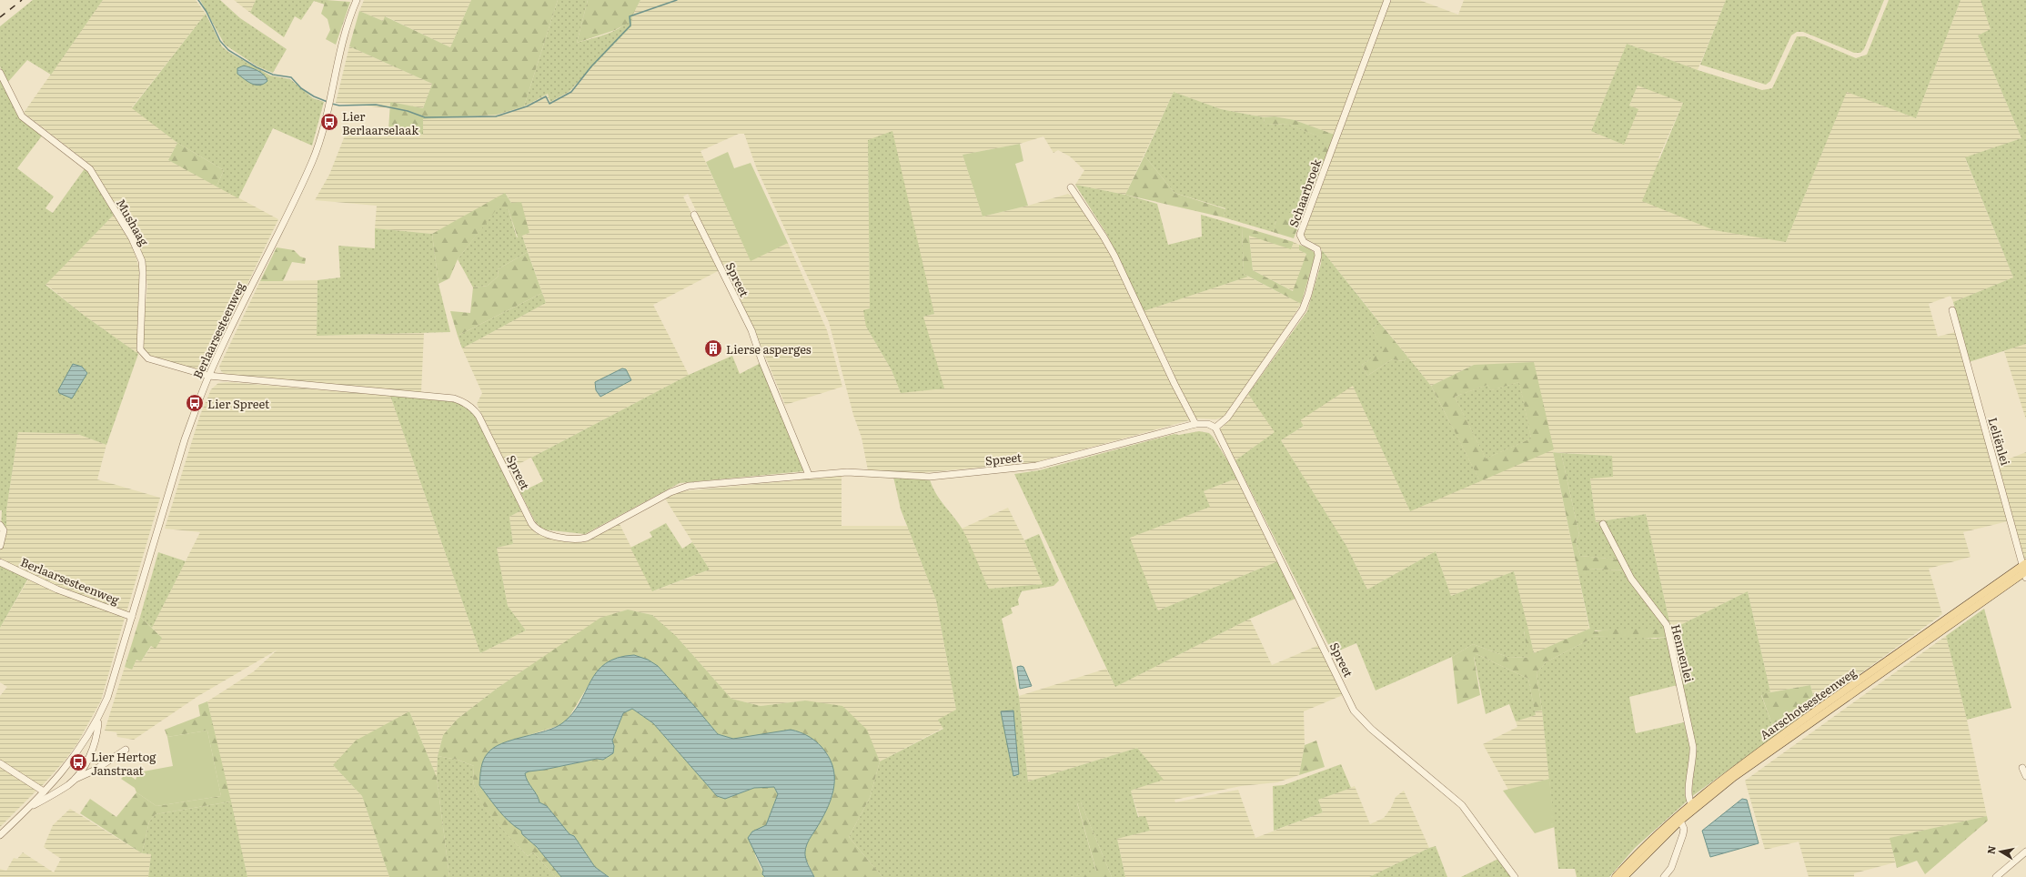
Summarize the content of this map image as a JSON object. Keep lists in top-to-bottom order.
{
  "streets": {
    "main road": ["Aarschotsesteenweg"],
    "street": [
      "Schaarbroek",
      "Mushaag",
      "Spreet",
      "Berlaarsesteenweg",
      "Leliënlei",
      "Hennenlei"
    ]
  },
  "crossings": [
    ["Schaarbroek", "Spreet"],
    ["Mushaag", "Spreet"],
    ["Mushaag", "Berlaarsesteenweg"],
    ["Spreet", "Berlaarsesteenweg"],
    ["Leliënlei", "Aarschotsesteenweg"],
    ["Hennenlei", "Aarschotsesteenweg"]
  ],
  "places": {
    "bus stop": ["Lier Berlaarselaak", "Lier Spreet", "Lier Hertog Janstraat"],
    "building": ["Lierse asperges"]
  },
  "north": "left"
}
